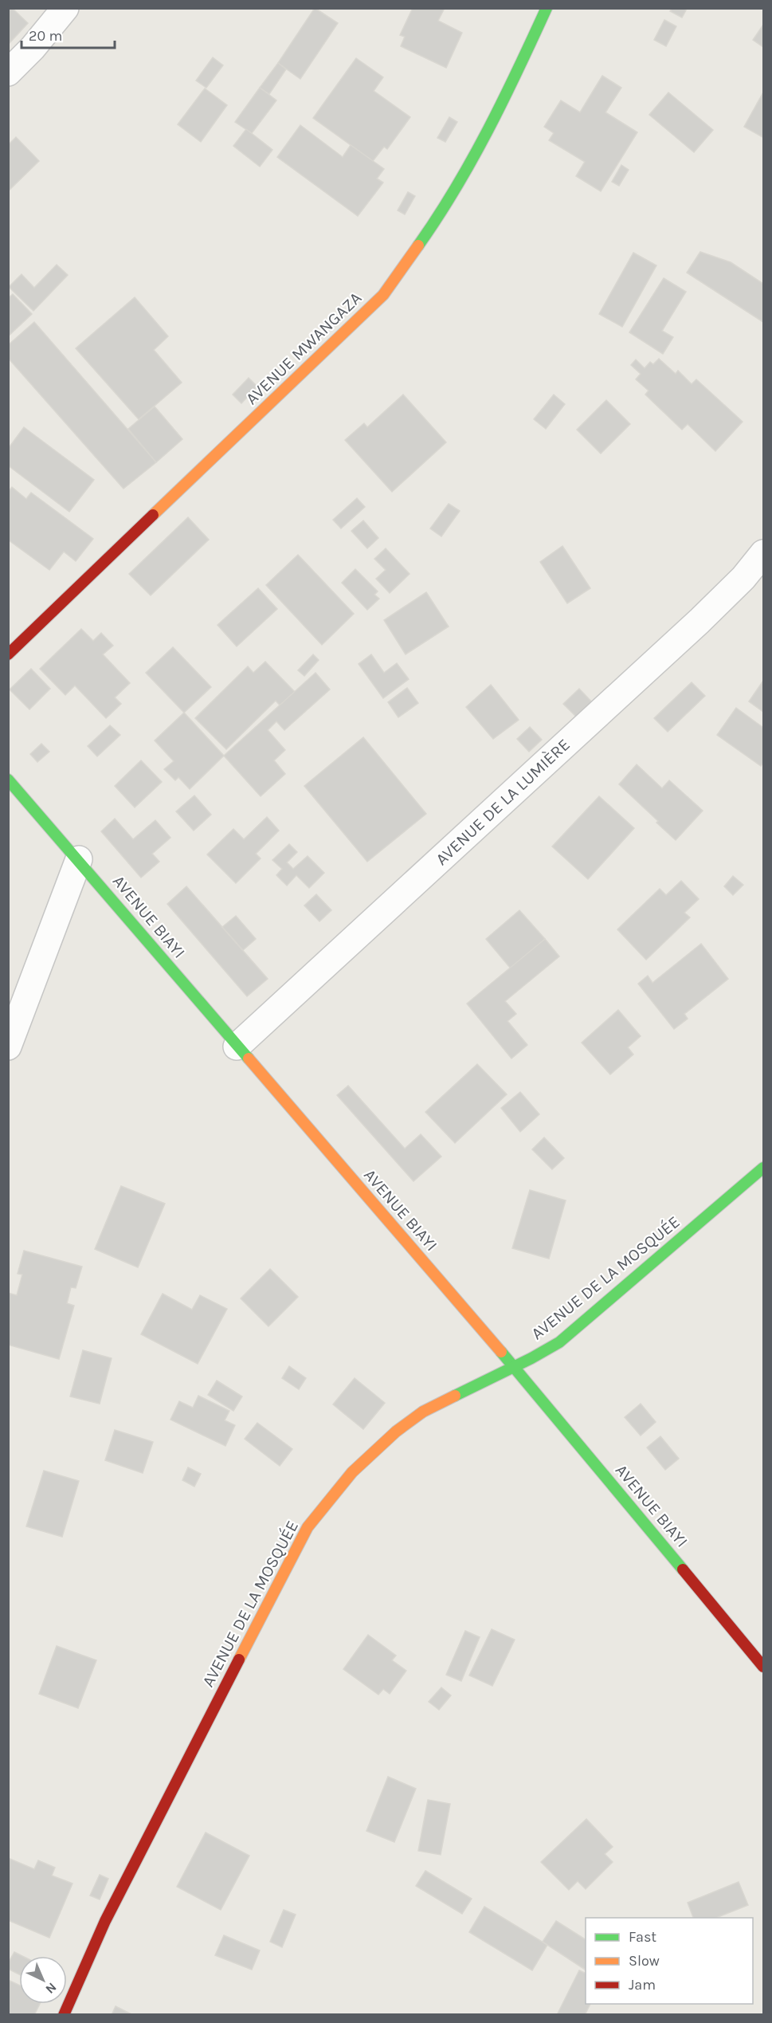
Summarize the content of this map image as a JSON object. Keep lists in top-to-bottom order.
{
  "streets": {
    "street": [
      "AVENUE MWANGAZA",
      "AVENUE DE LA LUMIÈRE",
      "AVENUE BIAYI",
      "AVENUE DE LA MOSQUÉE"
    ]
  },
  "crossings": [
    ["AVENUE DE LA LUMIÈRE", "AVENUE BIAYI"],
    ["AVENUE BIAYI", "AVENUE DE LA MOSQUÉE"]
  ],
  "legend": ["Fast", "Slow", "Jam"],
  "scale_bar": "20 m",
  "north": "bottom right"
}
